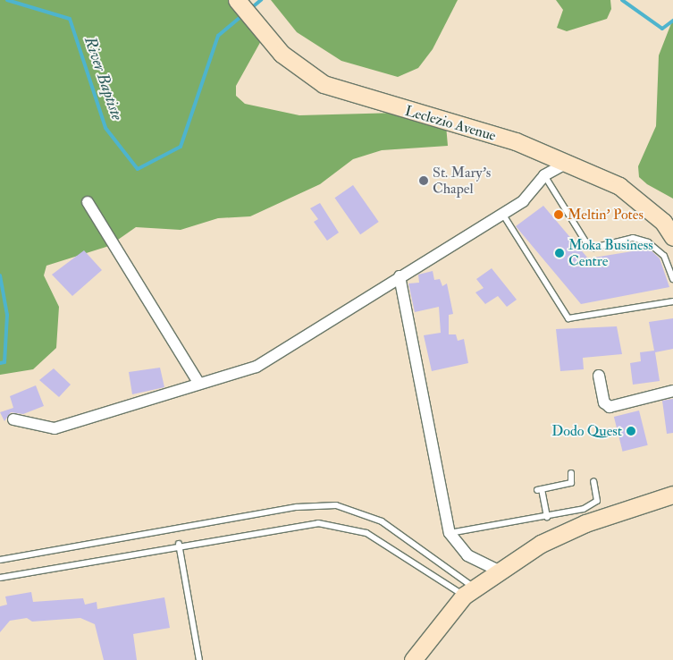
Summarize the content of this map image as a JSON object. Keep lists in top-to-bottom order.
{
  "streets": {
    "main road": ["Leclezio Avenue"]
  },
  "water": ["River Baptiste"],
  "places": [
    "St. Mary's Chapel",
    "Meltin' Potes",
    "Moka Business Centre",
    "Dodo Quest"
  ]
}
